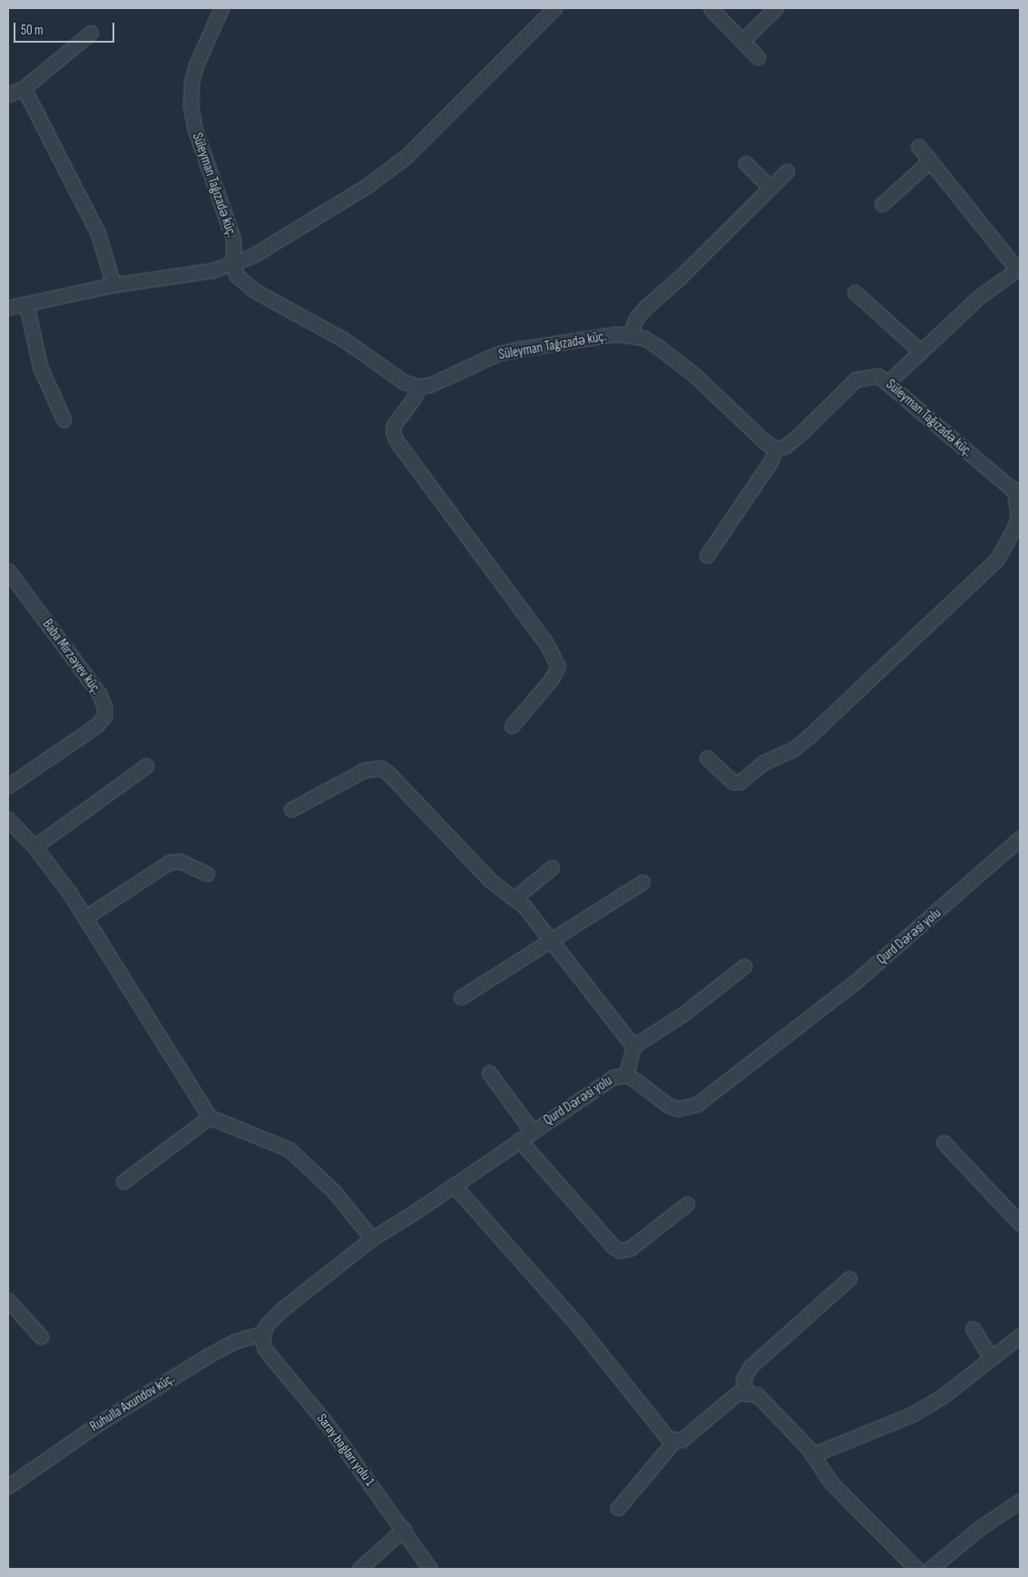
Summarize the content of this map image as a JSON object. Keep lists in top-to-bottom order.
{
  "streets": {
    "street": [
      "Süleyman Tağızadə küç.",
      "Baba Mirzəyev küç.",
      "Qurd Dərəsi yolu",
      "Ruhulla Axundov küç.",
      "Saray bağları yolu 1"
    ]
  },
  "crossings": [
    ["Qurd Dərəsi yolu", "Ruhulla Axundov küç."],
    ["Qurd Dərəsi yolu", "Saray bağları yolu 1"],
    ["Ruhulla Axundov küç.", "Saray bağları yolu 1"]
  ],
  "scale_bar": "50 m"
}
